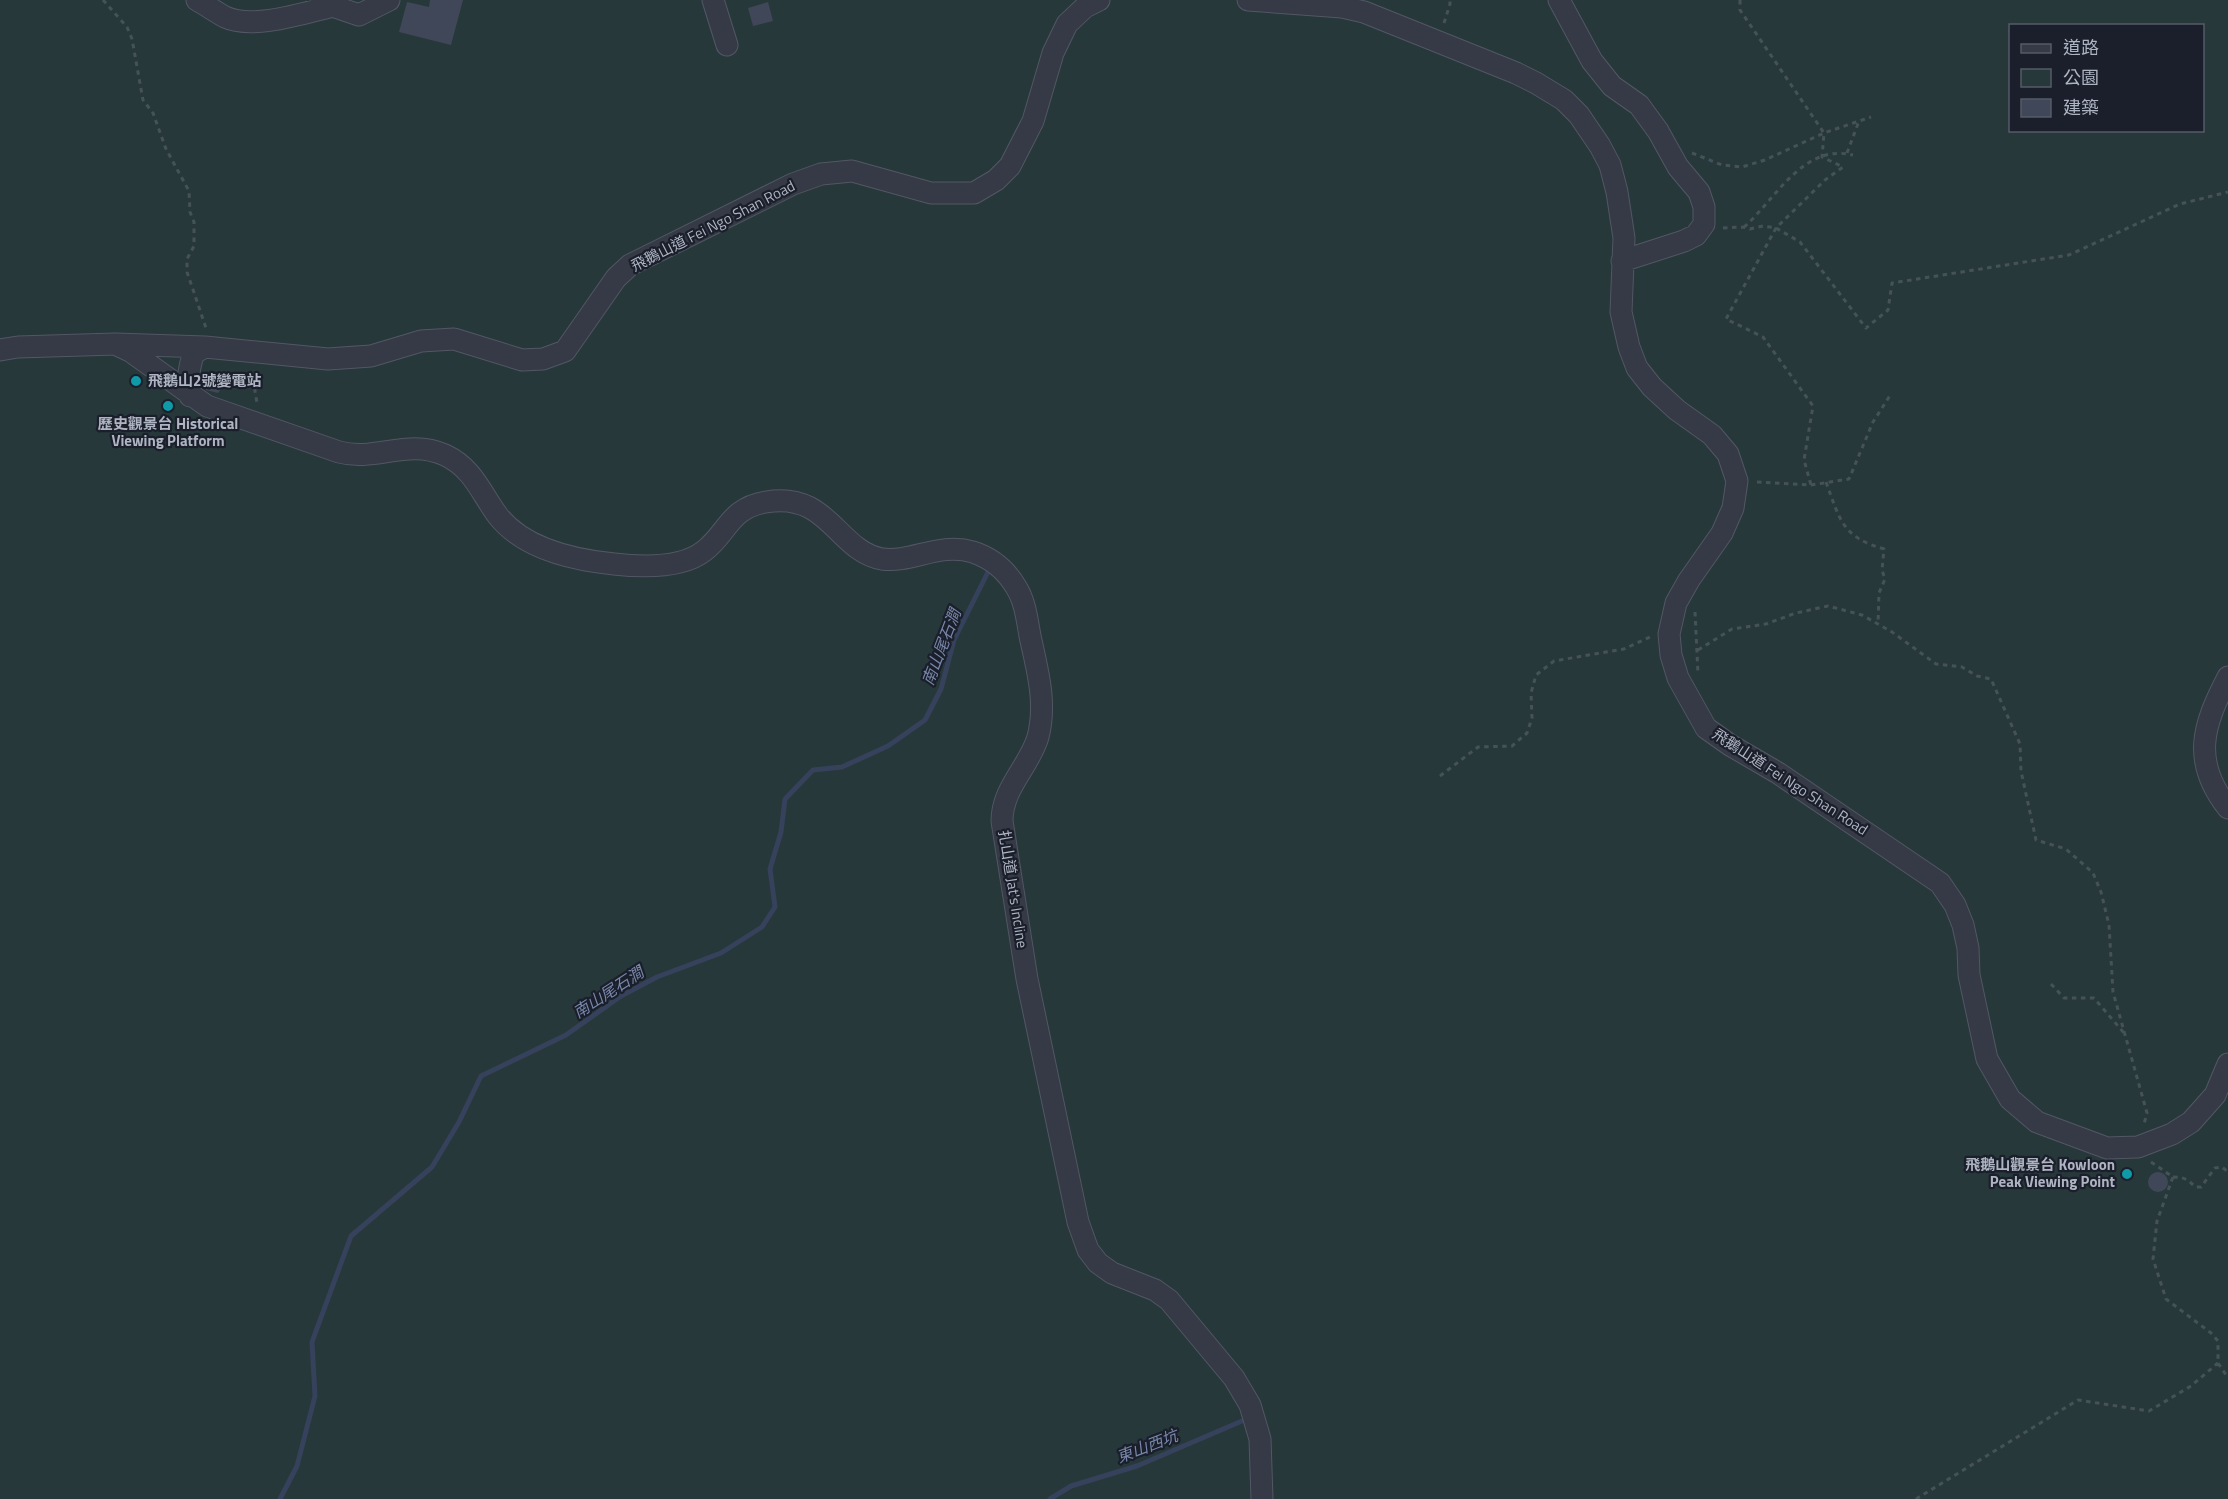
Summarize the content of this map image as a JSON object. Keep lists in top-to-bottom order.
{
  "streets": {
    "street": ["飛鵝山道 Fei Ngo Shan Road", "扎山道 Jat's Incline"]
  },
  "crossings": [
    ["飛鵝山道 Fei Ngo Shan Road", "扎山道 Jat's Incline"]
  ],
  "water": ["南山尾石澗", "東山西坑"],
  "places": ["飛鵝山2號變電站", "歷史觀景台 Historical Viewing Platform", "飛鵝山觀景台 Kowloon Peak Viewing Point"],
  "legend": ["道路", "公園", "建築"]
}
